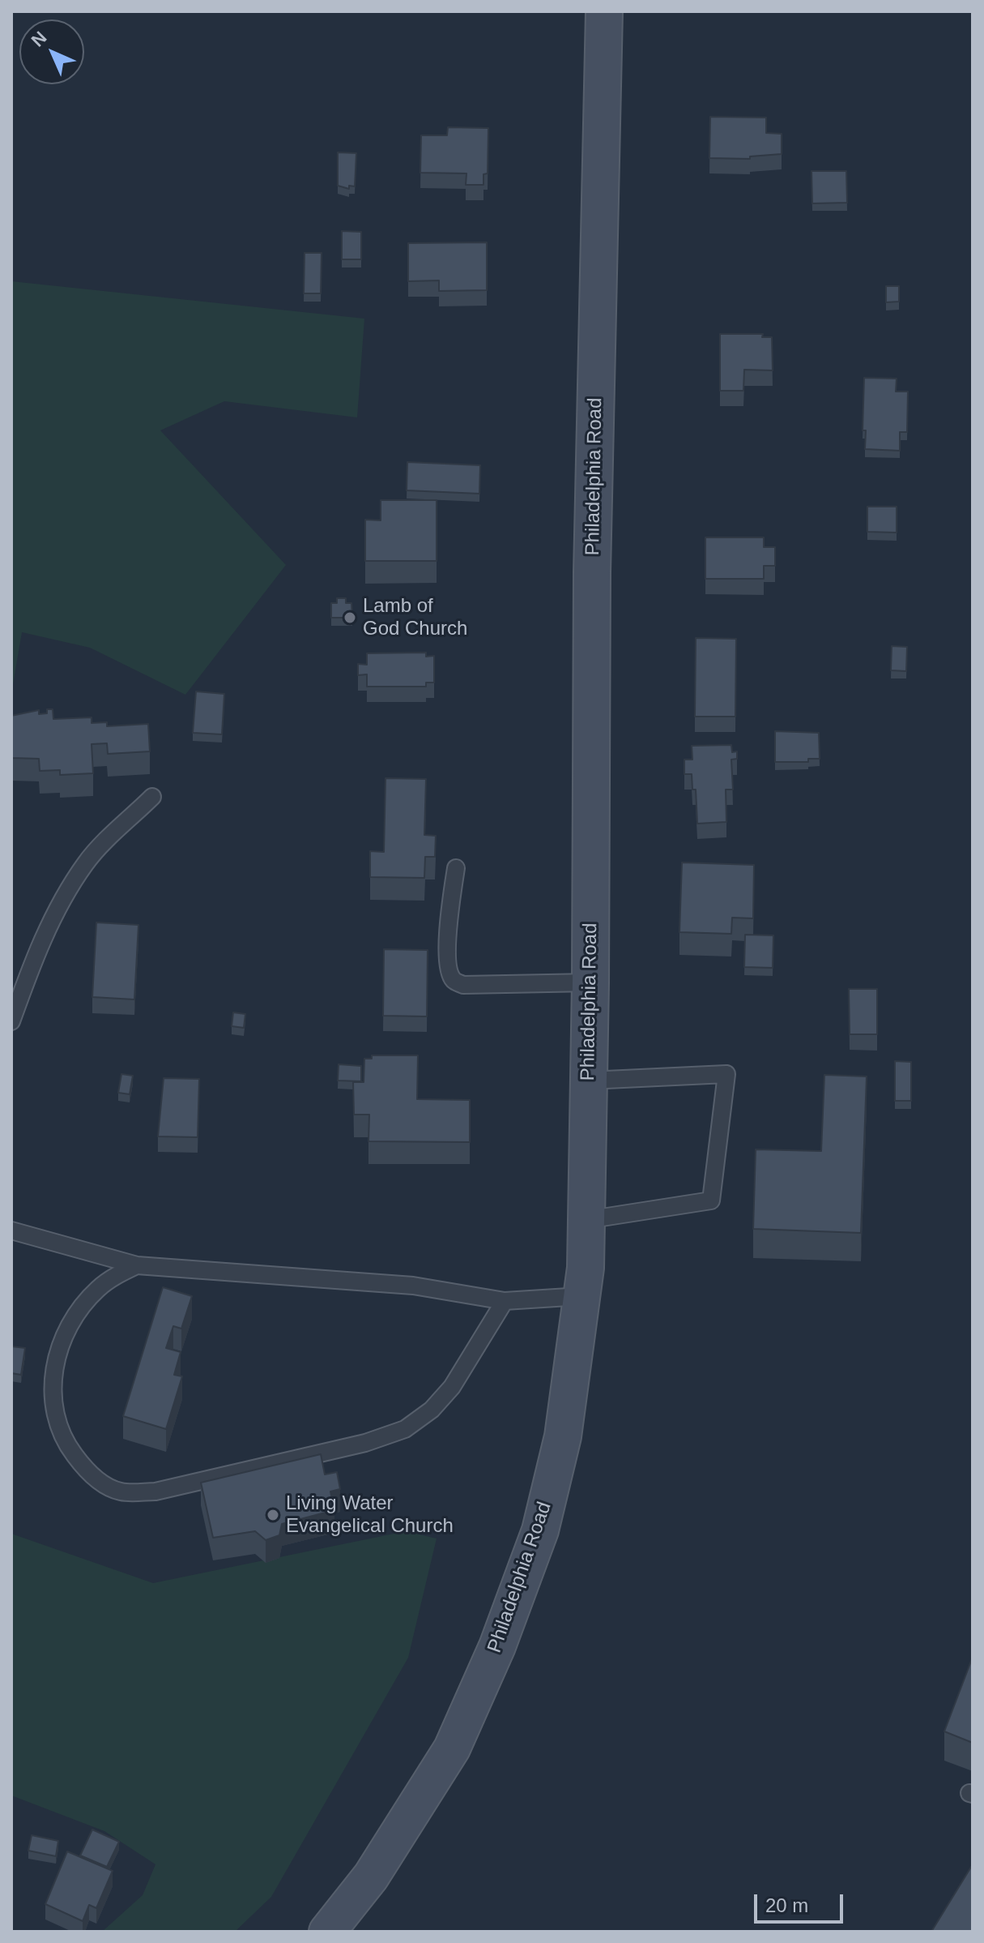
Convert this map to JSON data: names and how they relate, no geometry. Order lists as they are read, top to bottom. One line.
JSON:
{"streets":{"main road":["Philadelphia Road"]},"places":["Lamb of God Church","Living Water Evangelical Church"],"scale_bar":"20 m","north":"top left"}
